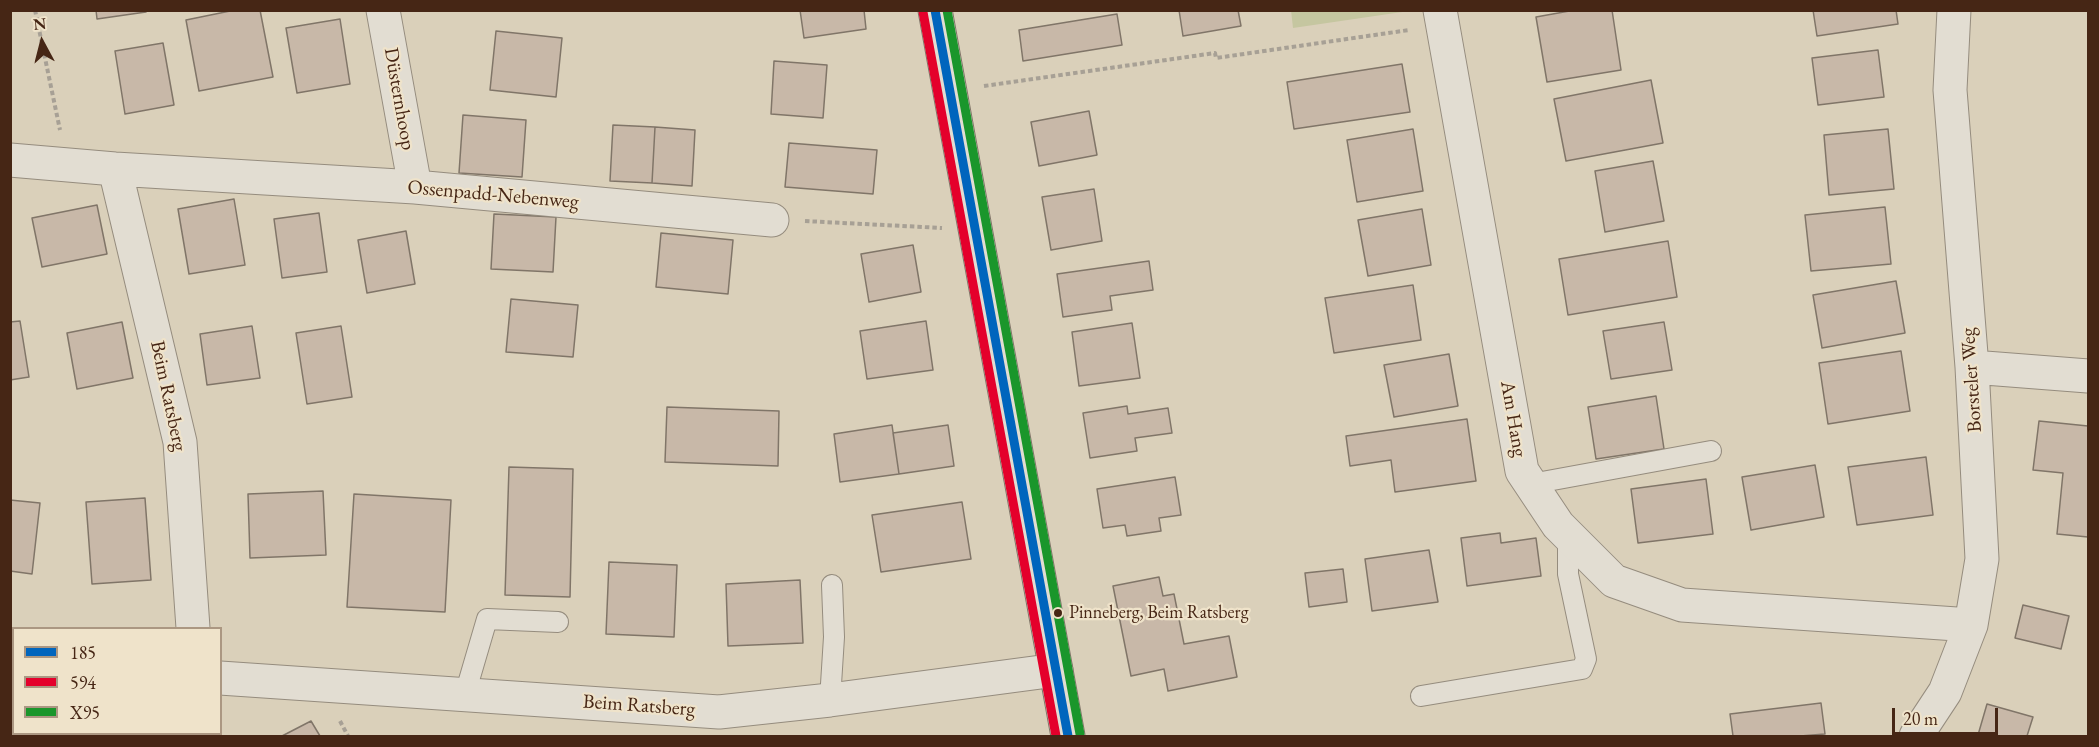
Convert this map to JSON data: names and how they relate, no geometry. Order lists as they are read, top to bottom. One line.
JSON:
{"streets":{"street":["Düsternhoop","Ossenpadd-Nebenweg","Borsteler Weg","Beim Ratsberg","Am Hang"]},"crossings":[["Düsternhoop","Ossenpadd-Nebenweg"],["Ossenpadd-Nebenweg","Beim Ratsberg"],["Borsteler Weg","Am Hang"]],"places":["Pinneberg, Beim Ratsberg"],"lines":["transit line 185","transit line X95","transit line 594"],"legend":["185","594","X95"],"scale_bar":"20 m","north":"top"}
